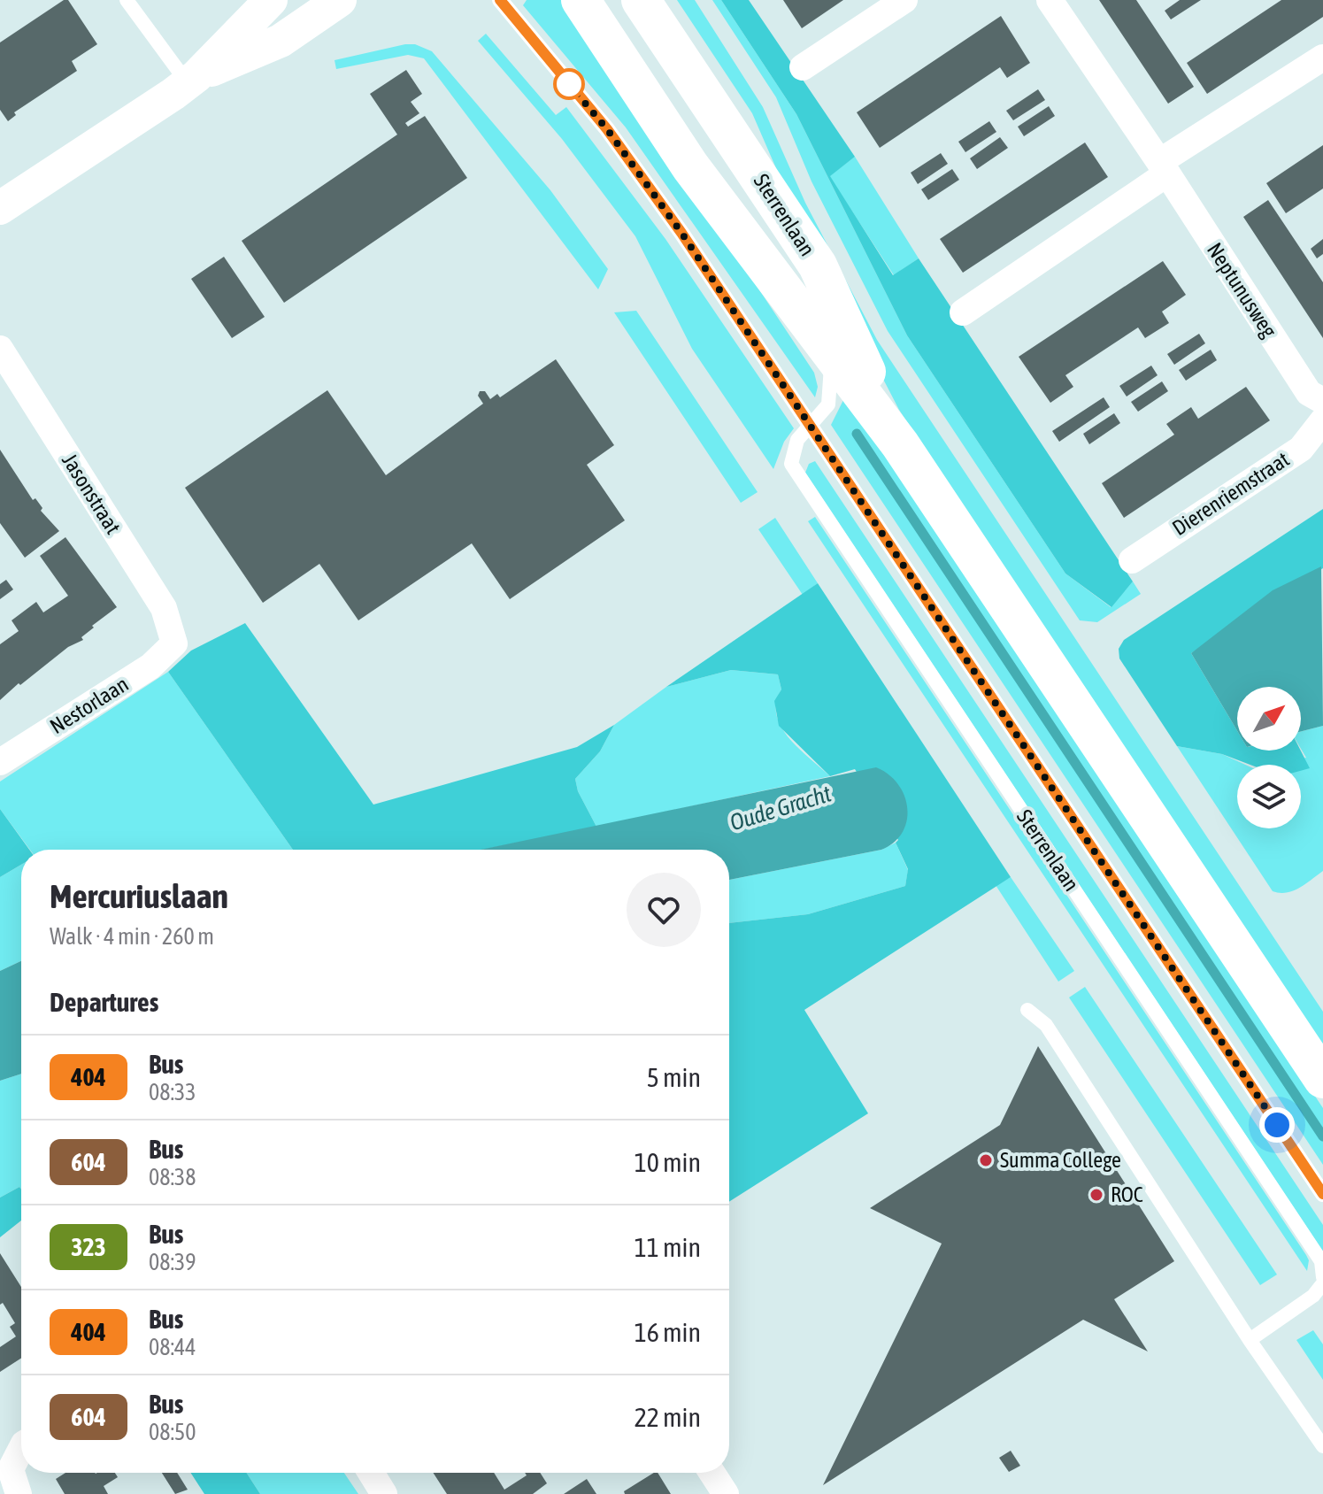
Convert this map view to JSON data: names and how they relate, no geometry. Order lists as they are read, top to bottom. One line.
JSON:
{"streets":{"main road":["Sterrenlaan"],"street":["Neptunusweg","Jasonstraat","Dierenriemstraat","Nestorlaan"]},"crossings":[["Jasonstraat","Nestorlaan"]],"water":["Oude Gracht"],"places":["Summa College","ROC"],"lines":["bus line 404"],"north":"top right","page":{"heading":[["Mercuriuslaan","Walk · 4 min · 260 m"],"Departures"],"list":[{"mark":"404","name":"Bus","note":"08:33","value":"5 min"},{"mark":"604","name":"Bus","note":"08:38","value":"10 min"},{"mark":"323","name":"Bus","note":"08:39","value":"11 min"},{"mark":"404","name":"Bus","note":"08:44","value":"16 min"},{"mark":"604","name":"Bus","note":"08:50","value":"22 min"}]}}
